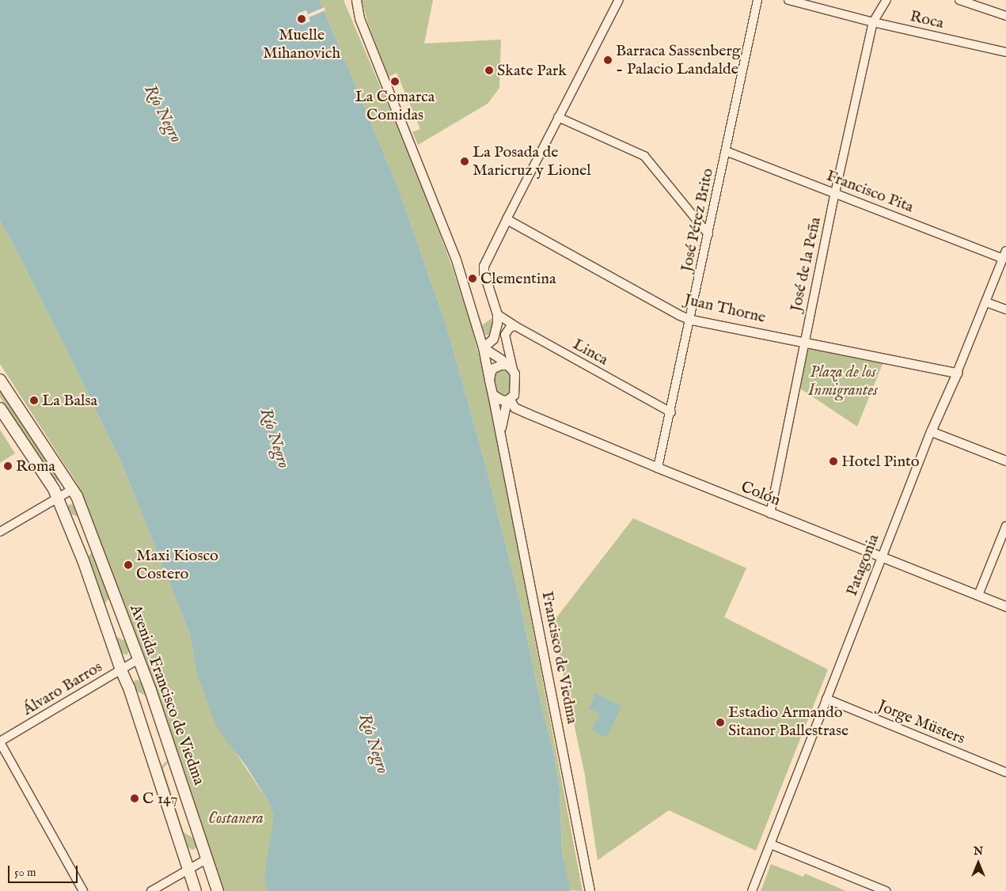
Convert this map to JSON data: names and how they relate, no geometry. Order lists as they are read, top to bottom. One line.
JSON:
{"streets":{"main road":["Avenida Francisco de Viedma"],"street":["Roca","Francisco Pita","José Pérez Brito","José de la Peña","Juan Thorne","Linca","Colón","Patagonia","Francisco de Viedma","Álvaro Barros","Jorge Müsters"]},"crossings":[["Roca","José de la Peña"],["Francisco Pita","José Pérez Brito"],["Francisco Pita","José de la Peña"],["Francisco Pita","Patagonia"],["José Pérez Brito","Juan Thorne"],["José Pérez Brito","Linca"],["José Pérez Brito","Colón"],["José de la Peña","Juan Thorne"],["José de la Peña","Colón"],["Juan Thorne","Patagonia"],["Colón","Patagonia"],["Colón","Francisco de Viedma"],["Patagonia","Jorge Müsters"],["Álvaro Barros","Avenida Francisco de Viedma"]],"water":["Río Negro"],"parks":["Plaza de los Inmigrantes","Costanera"],"places":["Muelle Mihanovich","Barraca Sassenberg - Palacio Landalde","Skate Park","La Comarca Comidas","La Posada de Maricruz y Lionel","Clementina","La Balsa","Hotel Pinto","Roma","Maxi Kiosco Costero","Estadio Armando Sitanor Ballestrase","C 147"],"scale_bar":"50 m","north":"top"}
